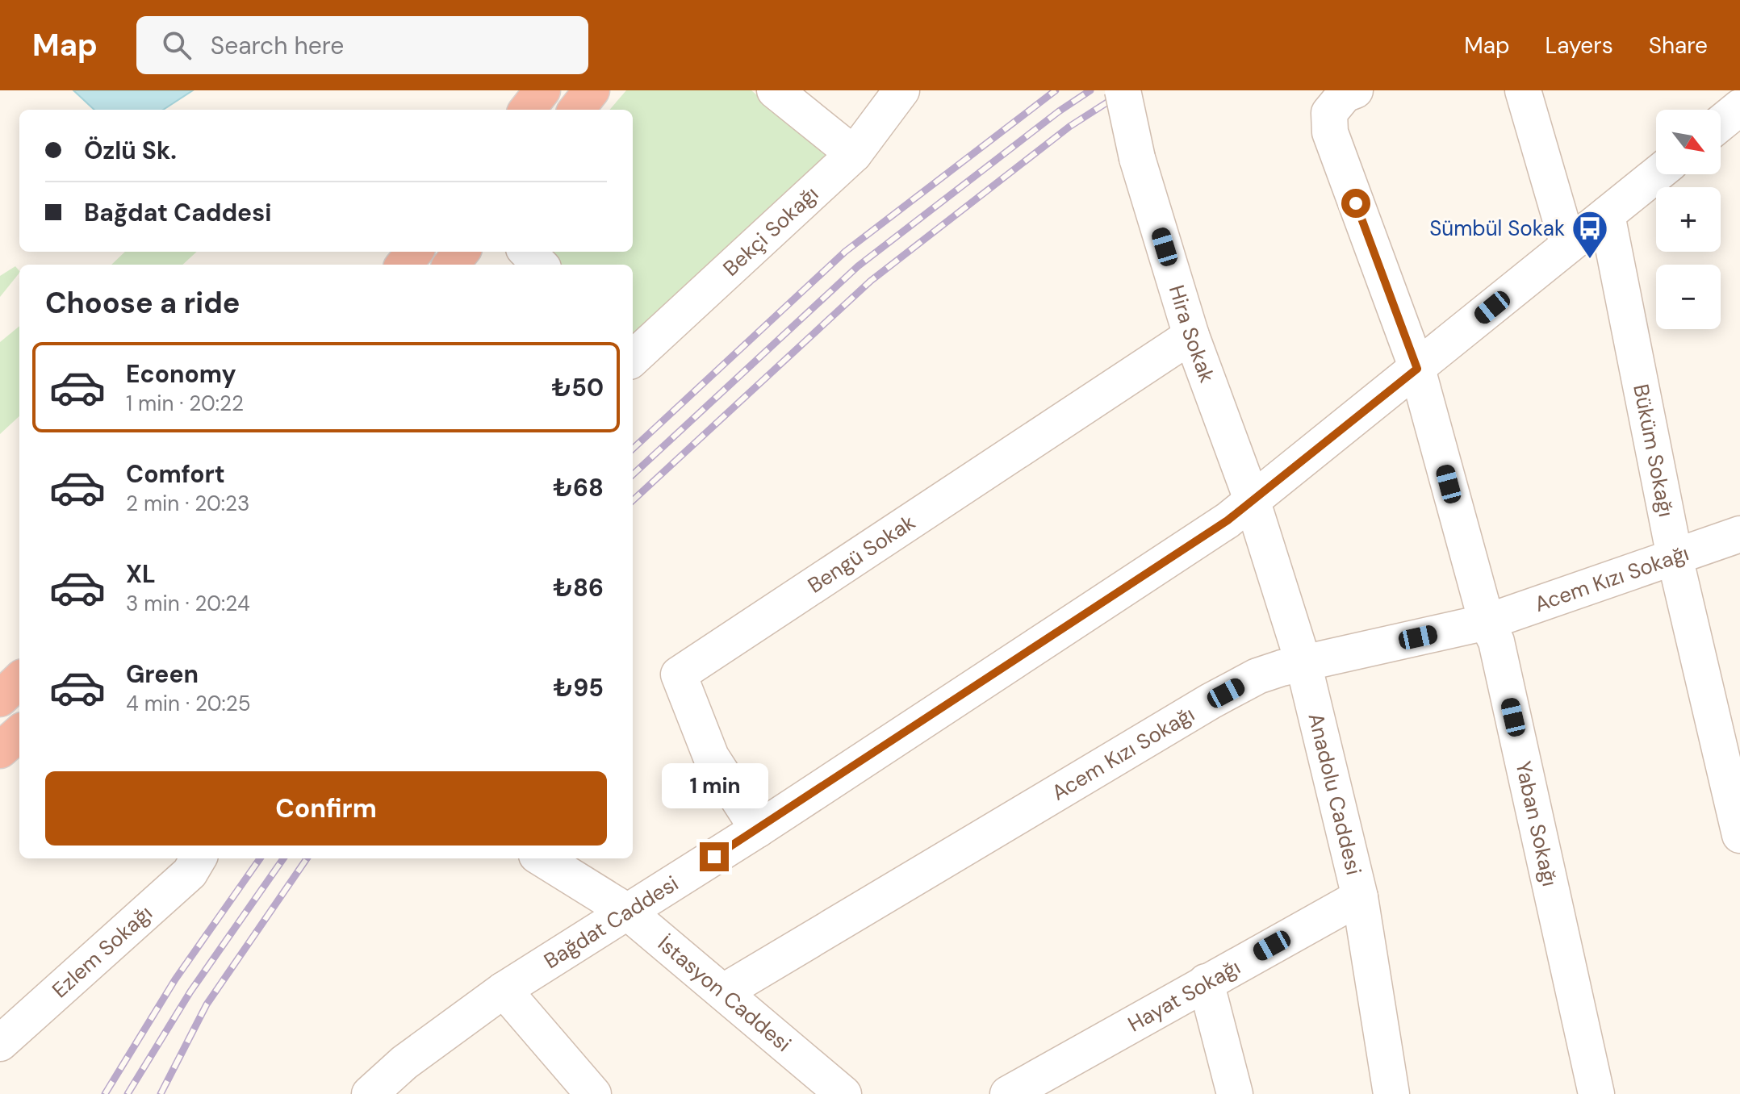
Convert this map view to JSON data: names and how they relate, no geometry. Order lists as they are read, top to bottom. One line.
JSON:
{"streets":{"street":["Bekçi Sokağı","Hira Sokak","Büküm Sokağı","Bengü Sokak","Acem Kızı Sokağı","Anadolu Caddesi","Yaban Sokağı","Bağdat Caddesi","Ezlem Sokağı","İstasyon Caddesi","Hayat Sokağı"]},"crossings":[["Hira Sokak","Bengü Sokak"],["Hira Sokak","Anadolu Caddesi"],["Hira Sokak","Bağdat Caddesi"],["Büküm Sokağı","Acem Kızı Sokağı"],["Büküm Sokağı","Bağdat Caddesi"],["Bengü Sokak","Bağdat Caddesi"],["Acem Kızı Sokağı","Anadolu Caddesi"],["Acem Kızı Sokağı","Yaban Sokağı"],["Acem Kızı Sokağı","İstasyon Caddesi"],["Anadolu Caddesi","Bağdat Caddesi"],["Anadolu Caddesi","Hayat Sokağı"],["Yaban Sokağı","Bağdat Caddesi"],["Bağdat Caddesi","İstasyon Caddesi"]],"places":{"bus stop":["Sümbül Sokak"]},"north":"bottom right","page":{"header":"Map","search":"Search here","nav":["Map","Layers","Share"],"map_buttons":["+","−"],"banner":["Özlü Sk.","Bağdat Caddesi"],"heading":"Choose a ride","list":[{"name":"Economy","note":"1 min · 20:22","value":"₺50"},{"name":"Comfort","note":"2 min · 20:23","value":"₺68"},{"name":"XL","note":"3 min · 20:24","value":"₺86"},{"name":"Green","note":"4 min · 20:25","value":"₺95"}],"buttons":"Confirm","bubble":"1 min"}}
